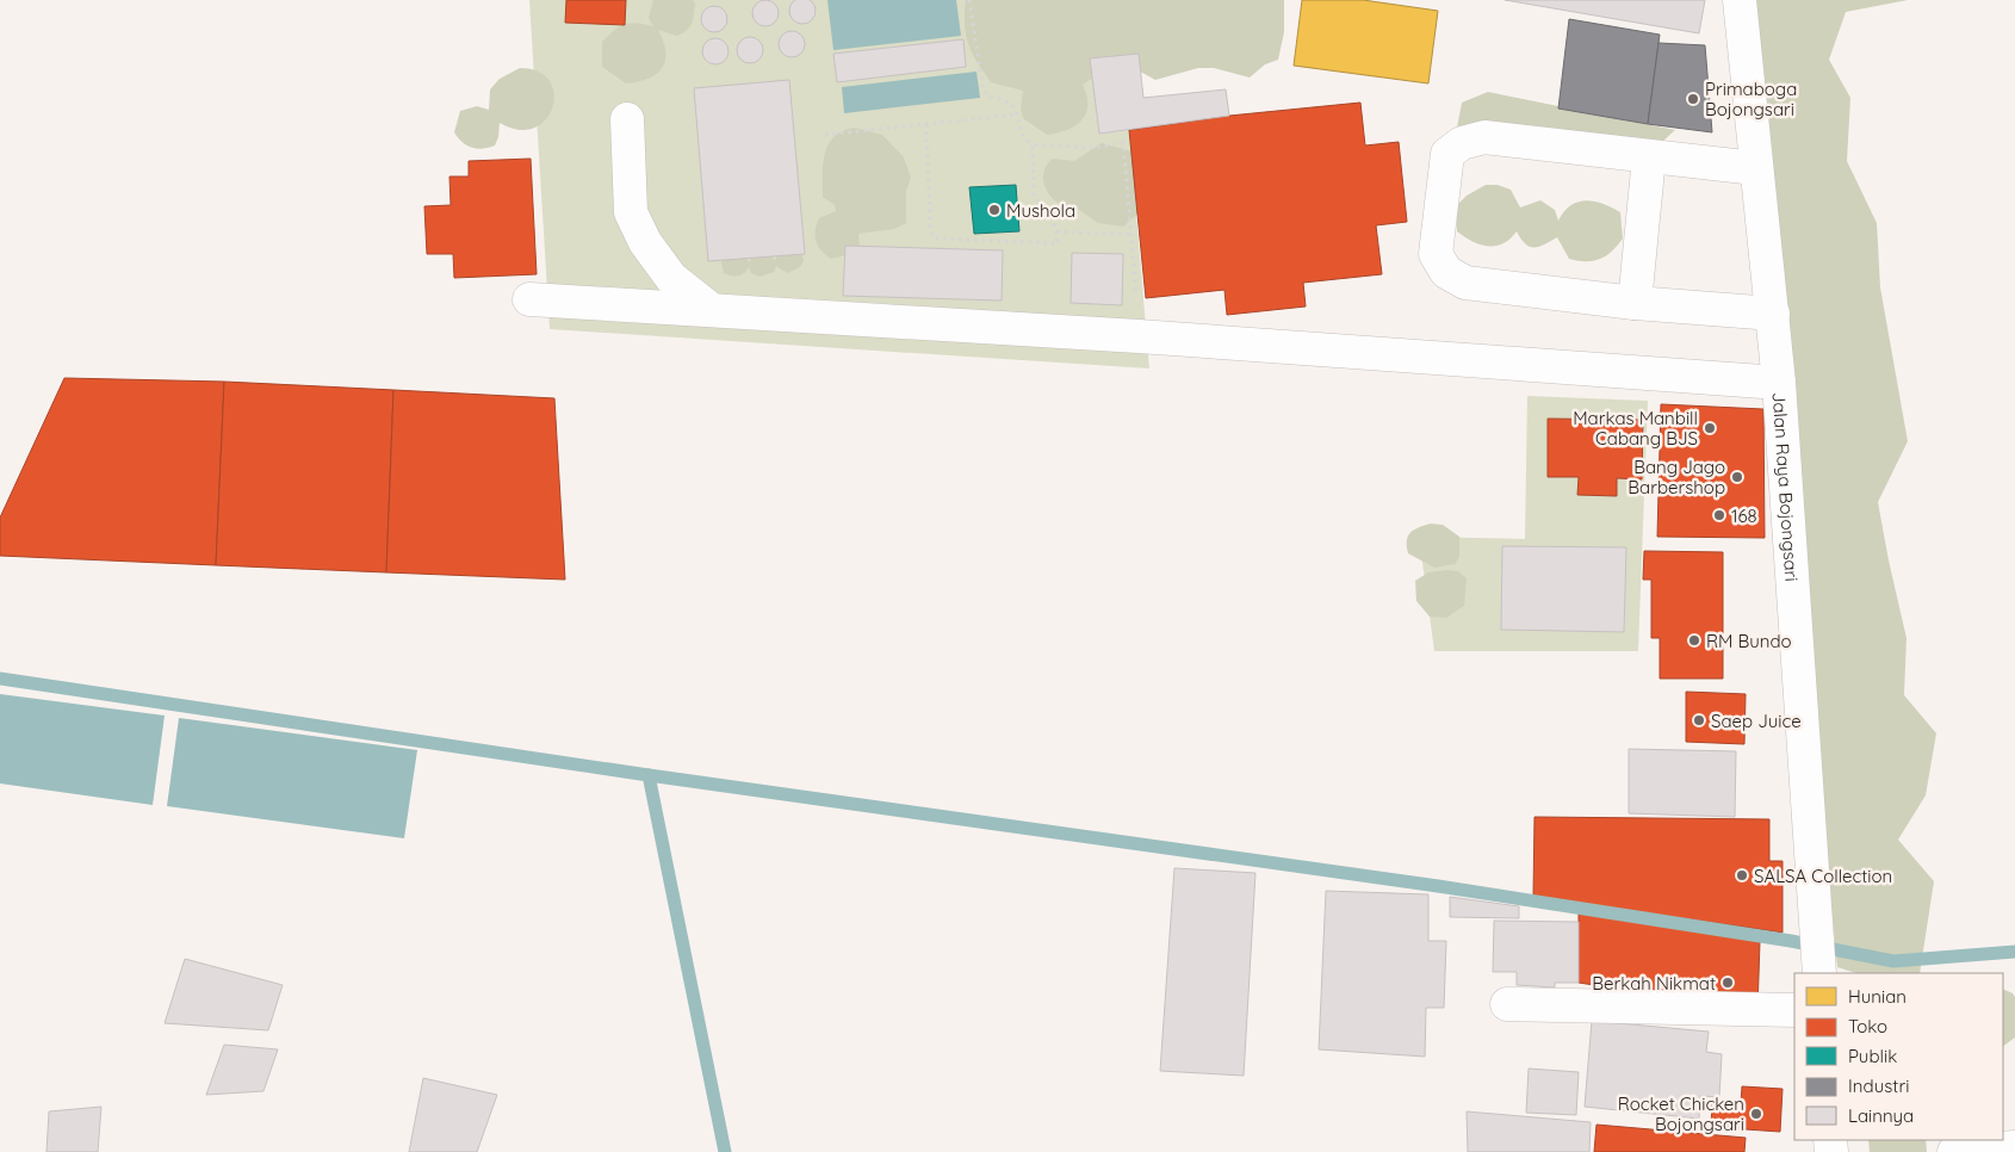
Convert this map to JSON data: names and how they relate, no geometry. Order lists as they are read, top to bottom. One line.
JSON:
{"streets":{"main road":["Jalan Raya Bojongsari"]},"places":["Primaboga Bojongsari","Mushola","Markas Manbill Cabang BJS","Bang Jago Barbershop","168","RM Bundo","Saep Juice","SALSA Collection","Berkah Nikmat","Rocket Chicken Bojongsari"],"legend":["Hunian","Toko","Publik","Industri","Lainnya"]}
